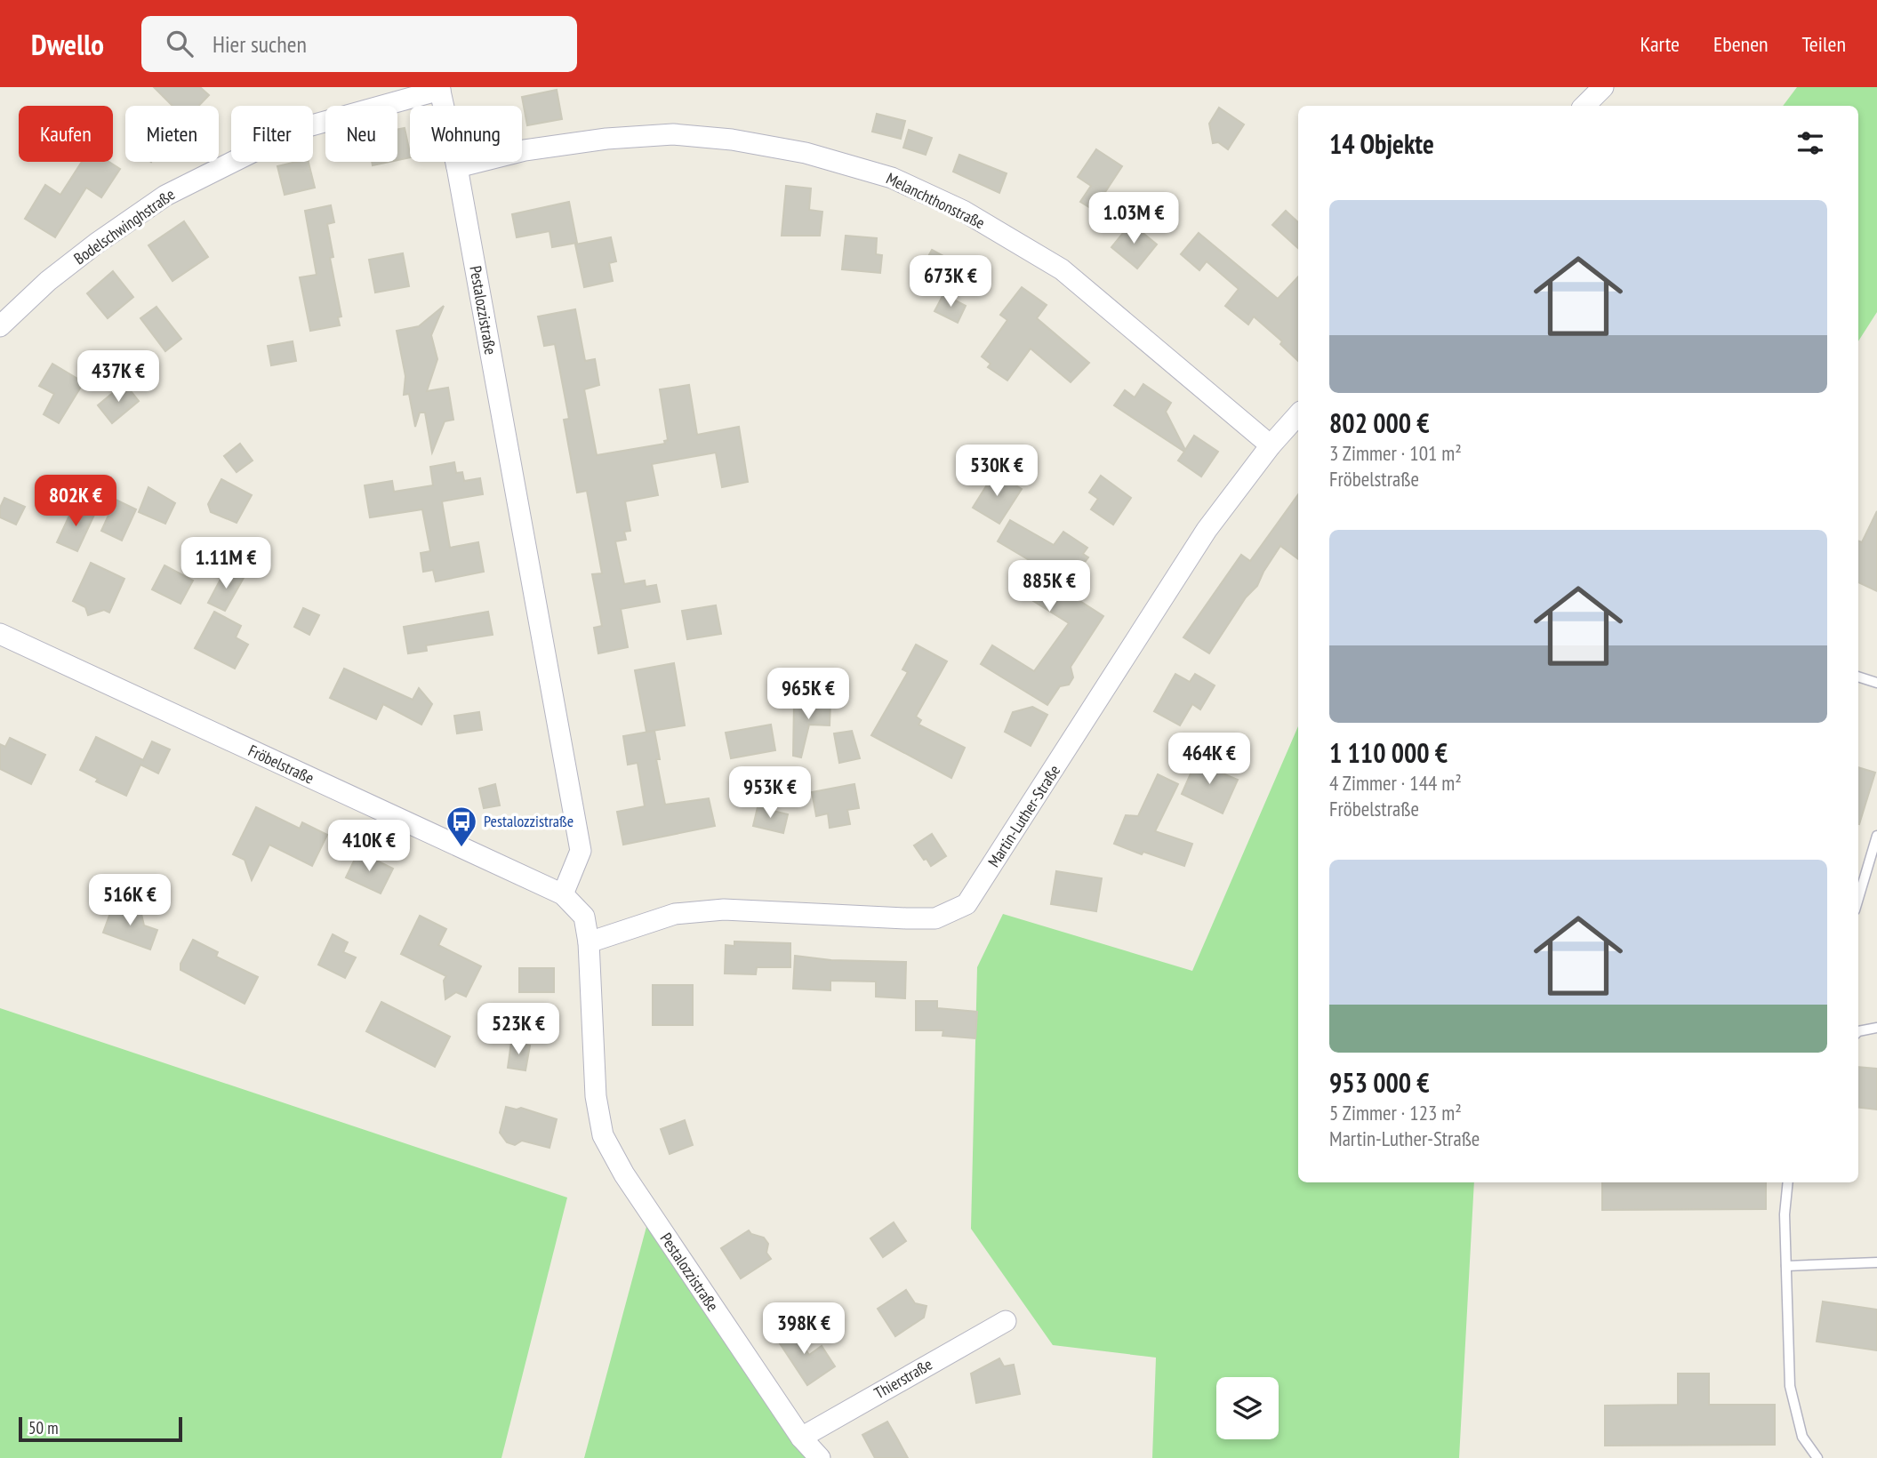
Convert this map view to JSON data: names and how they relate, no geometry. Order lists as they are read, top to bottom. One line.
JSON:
{"streets":{"street":["Melanchthonstraße","Bodelschwinghstraße","Pestalozzistraße","Fröbelstraße","Martin-Luther-Straße","Thierstraße"]},"crossings":[["Melanchthonstraße","Pestalozzistraße"],["Melanchthonstraße","Martin-Luther-Straße"],["Bodelschwinghstraße","Pestalozzistraße"],["Pestalozzistraße","Fröbelstraße"],["Pestalozzistraße","Martin-Luther-Straße"],["Pestalozzistraße","Thierstraße"]],"places":{"bus stop":["Pestalozzistraße"]},"scale_bar":"50 m","page":{"header":"Dwello","search":"Hier suchen","nav":["Karte","Ebenen","Teilen"],"chip":["Kaufen","Mieten","Filter","Neu","Wohnung"],"heading":"14 Objekte","list":[{"name":"802 000 €","note":"3 Zimmer · 101 m² · Fröbelstraße"},{"name":"1 110 000 €","note":"4 Zimmer · 144 m² · Fröbelstraße"},{"name":"953 000 €","note":"5 Zimmer · 123 m² · Martin-Luther-Straße"}],"price":["1.03M €","673K €","437K €","530K €","802K €","1.11M €","885K €","965K €","464K €","953K €","410K €","516K €","523K €","398K €"],"scale":"50 m"}}
